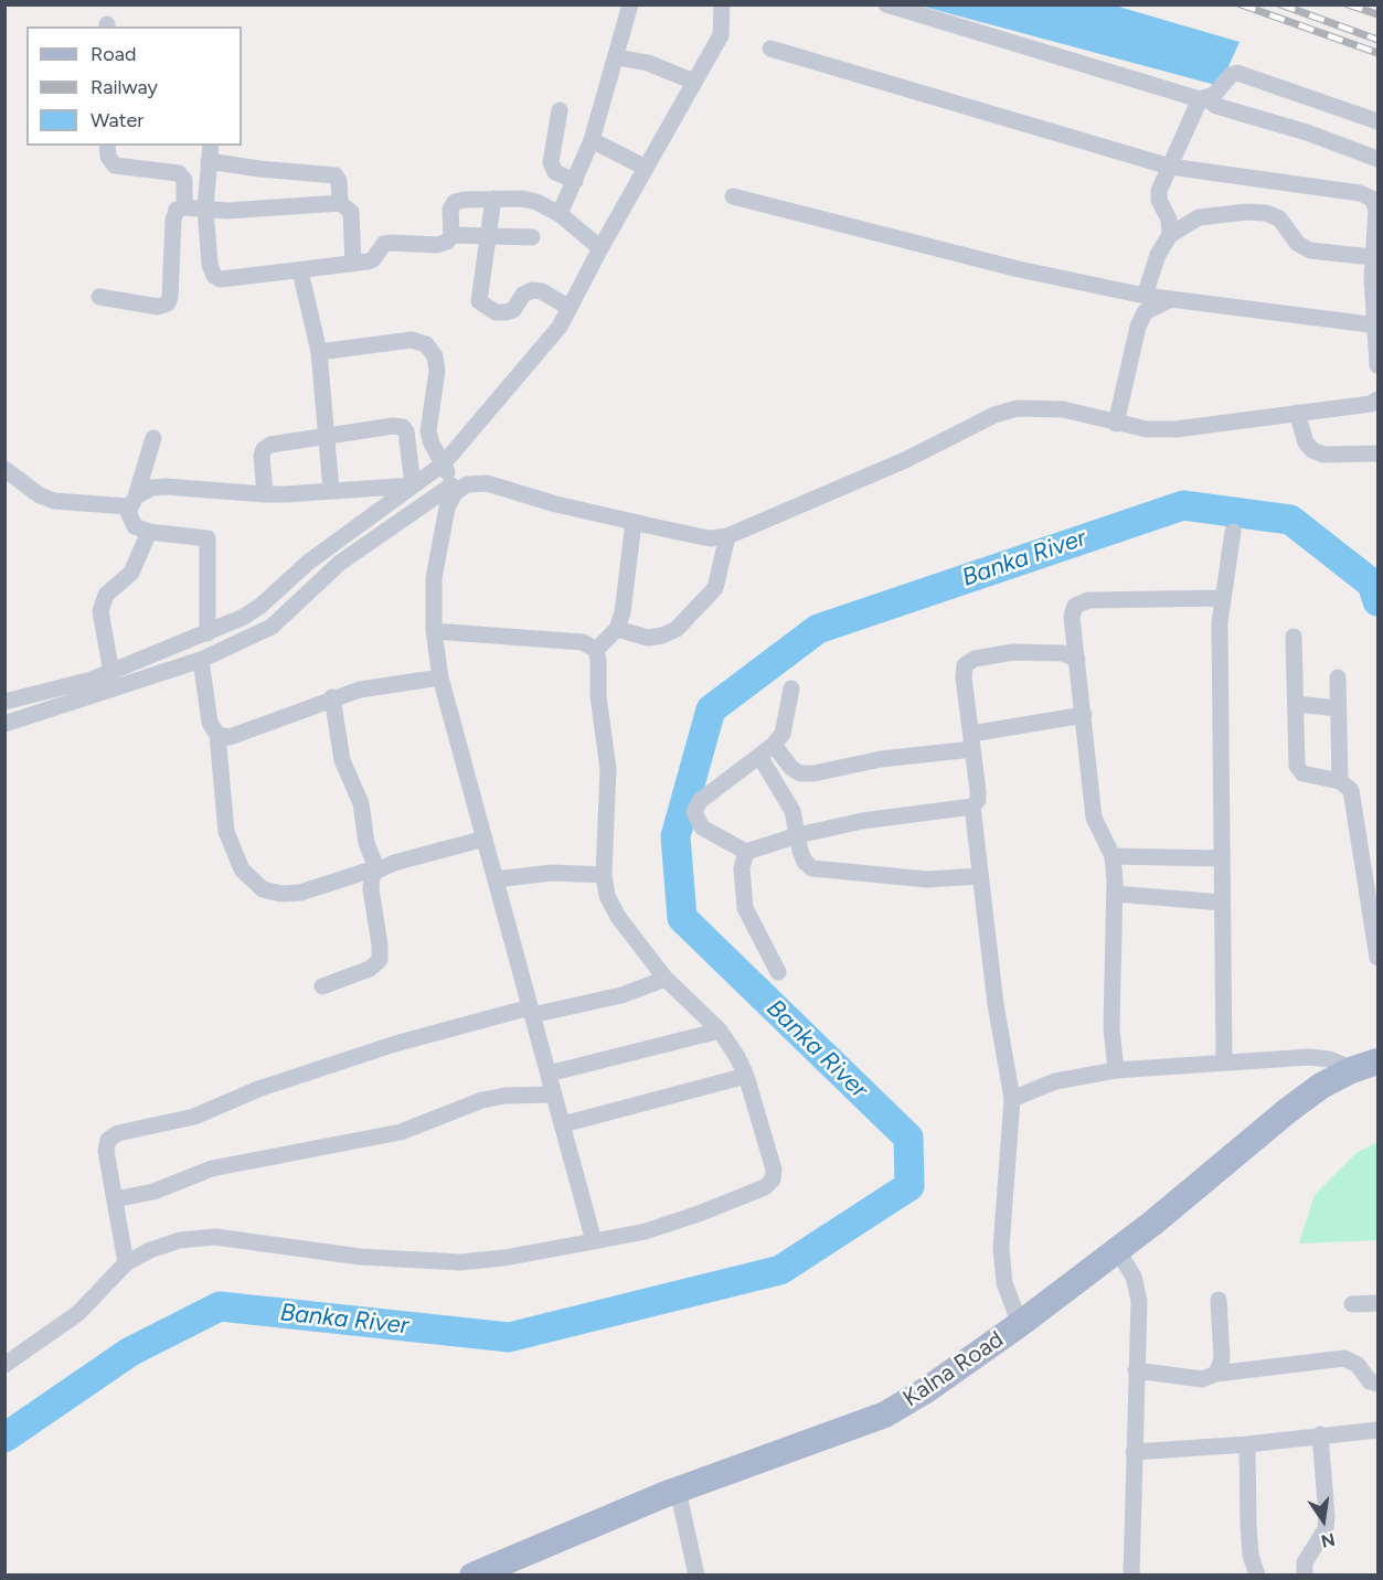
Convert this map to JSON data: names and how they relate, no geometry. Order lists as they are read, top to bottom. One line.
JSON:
{"streets":{"main road":["Kalna Road"]},"water":["Banka River"],"legend":["Road","Railway","Water"],"north":"bottom"}
